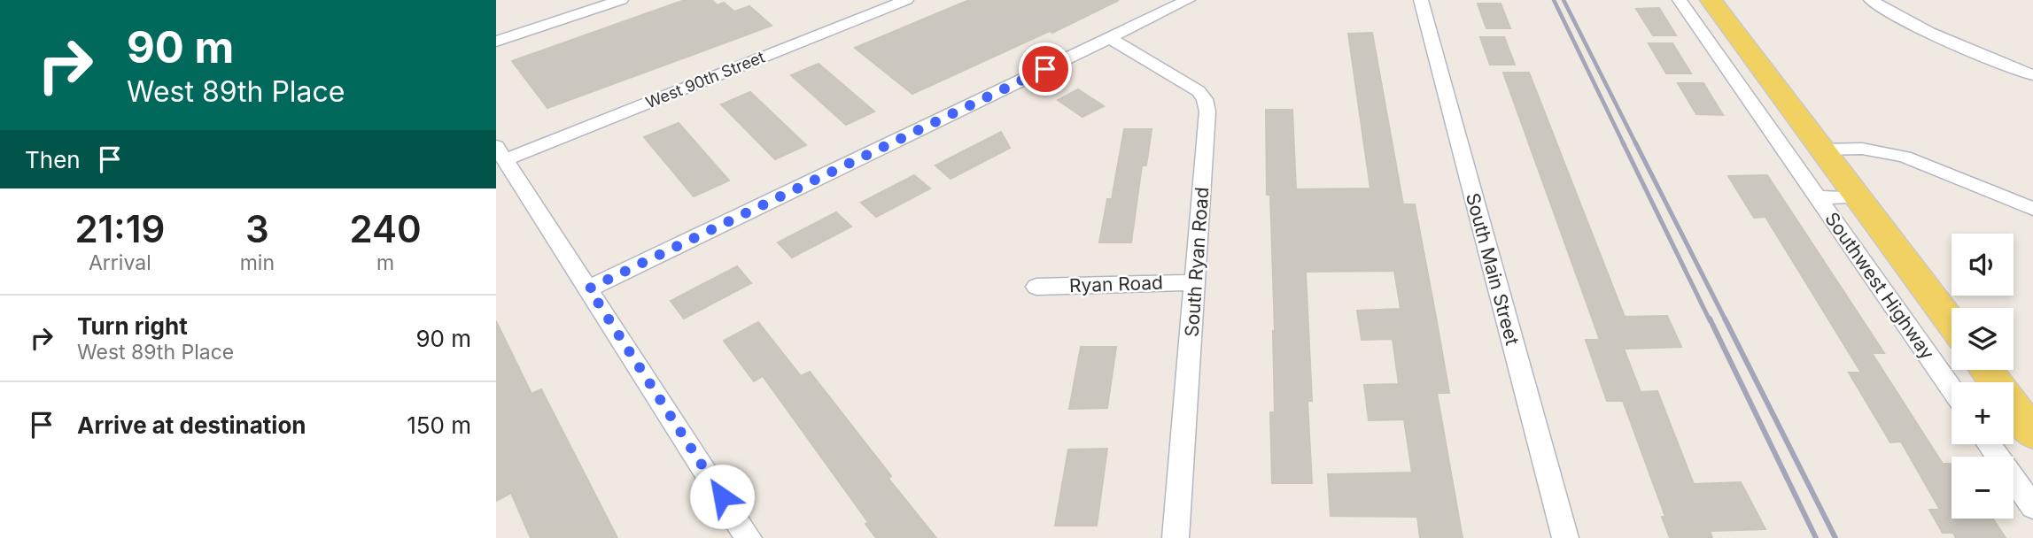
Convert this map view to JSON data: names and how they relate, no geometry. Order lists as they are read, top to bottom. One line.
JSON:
{"streets":{"main road":["Southwest Highway"],"street":["West 90th Street","South Ryan Road","South Main Street","Ryan Road"]},"crossings":[["South Ryan Road","Ryan Road"]],"page":{"turn":["90 m","West 89th Place"],"then":"Then","eta":["21:19","Arrival","3","min","240","m"],"map_buttons":["+","−"],"list":[{"name":"Turn right","note":"West 89th Place","value":"90 m"},{"name":"Arrive at destination","value":"150 m"}]}}
